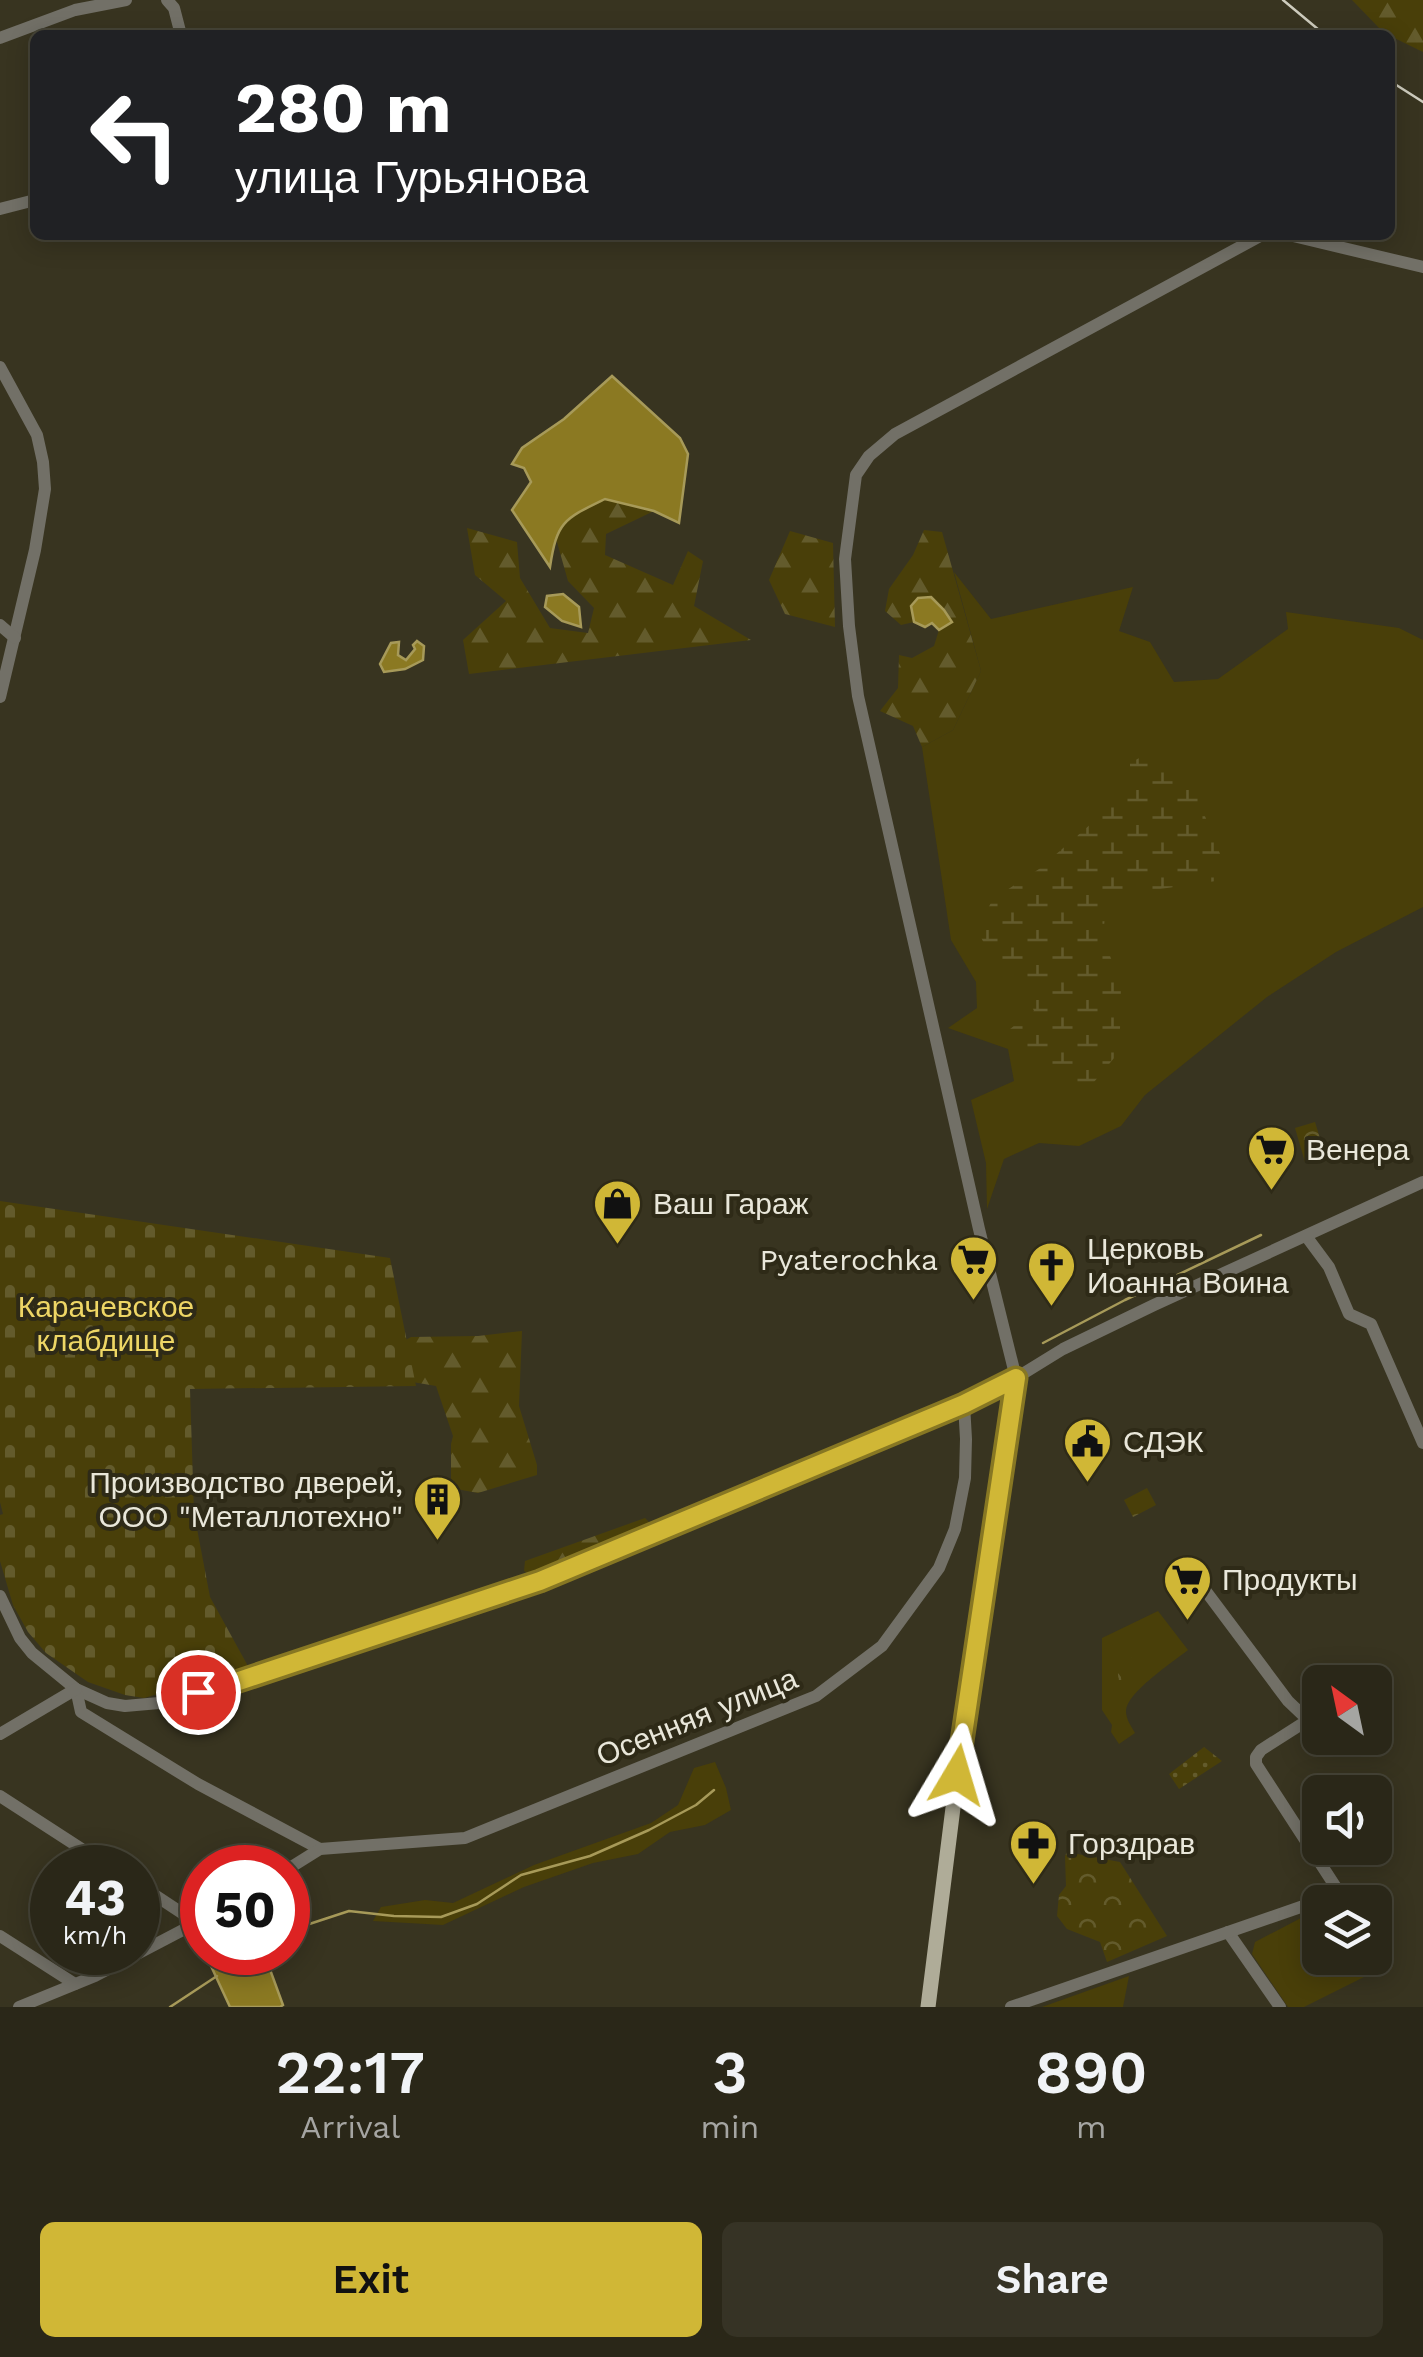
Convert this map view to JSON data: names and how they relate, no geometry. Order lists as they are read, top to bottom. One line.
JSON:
{"streets":{"street":["Осенняя улица"]},"parks":["Карачевское клабдище"],"places":{"supermarket":["Венера","Pyaterochka","Продукты"],"shop":["Ваш Гараж"],"church":["Церковь Иоанна Воина"],"public building":["СДЭК"],"building":["Производство дверей, ООО \"Металлотехно\""],"pharmacy":["Горздрав"]},"north":"top left","page":{"turn":["280 m","улица Гурьянова"],"speed":"43 km/h","limit":"50","eta":["22:17","Arrival","3","min","890","m"],"buttons":["Exit","Share"]}}
